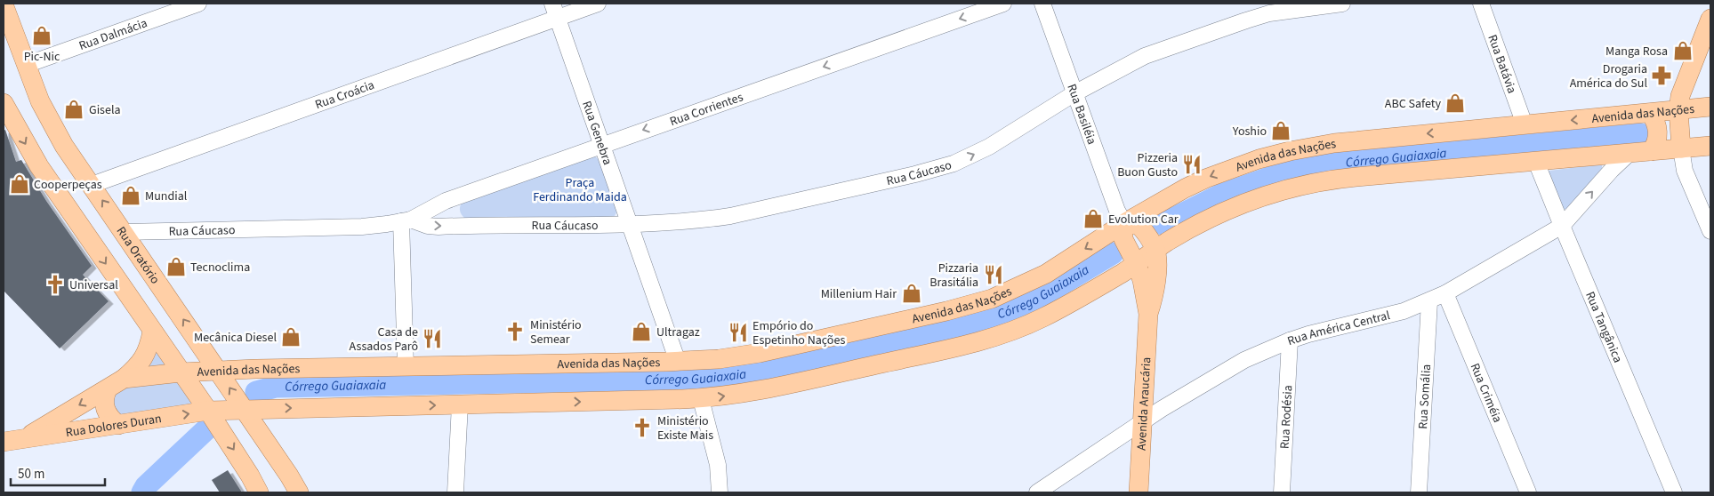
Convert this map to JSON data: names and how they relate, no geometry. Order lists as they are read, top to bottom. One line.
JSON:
{"streets":{"main road":["Avenida das Nações","Rua Oratório","Avenida Araucária","Rua Dolores Duran"],"street":["Rua Dalmácia","Rua Batávia","Rua Croácia","Rua Corrientes","Rua Basiléia","Rua Genebra","Rua Cáucaso","Rua América Central","Rua Tangânica","Rua Criméia","Rua Somália","Rua Rodésia"]},"crossings":[["Rua Dalmácia","Rua Oratório"],["Rua Batávia","Avenida das Nações"],["Rua Croácia","Rua Genebra"],["Rua Croácia","Rua Oratório"],["Rua Corrientes","Rua Genebra"],["Rua Corrientes","Rua Cáucaso"],["Avenida das Nações","Rua Basiléia"],["Avenida das Nações","Rua Genebra"],["Avenida das Nações","Rua Oratório"],["Avenida das Nações","Rua América Central"],["Avenida das Nações","Rua Tangânica"],["Avenida das Nações","Avenida Araucária"],["Avenida das Nações","Rua Dolores Duran"],["Rua Basiléia","Rua Cáucaso"],["Rua Basiléia","Avenida Araucária"],["Rua Genebra","Rua Cáucaso"],["Rua Cáucaso","Rua Oratório"],["Rua América Central","Rua Tangânica"],["Rua América Central","Rua Criméia"],["Rua América Central","Rua Somália"],["Rua América Central","Avenida Araucária"],["Rua América Central","Rua Rodésia"]],"one_way":["Rua Corrientes","Rua Cáucaso"],"water":["Córrego Guaiaxaia"],"parks":["Praça Ferdinando Maida"],"places":{"shop":["Pic-Nic","Manga Rosa","ABC Safety","Gisela","Yoshio","Cooperpeças","Mundial","Evolution Car","Tecnoclima","Millenium Hair","Ultragaz","Mecânica Diesel"],"pharmacy":["Drogaria América do Sul"],"restaurant":["Pizzeria Buon Gusto","Pizzaria Brasitália","Empório do Espetinho Nações","Casa de Assados Parô"],"church":["Universal","Ministério Semear","Ministério Existe Mais"]},"scale_bar":"50 m"}
